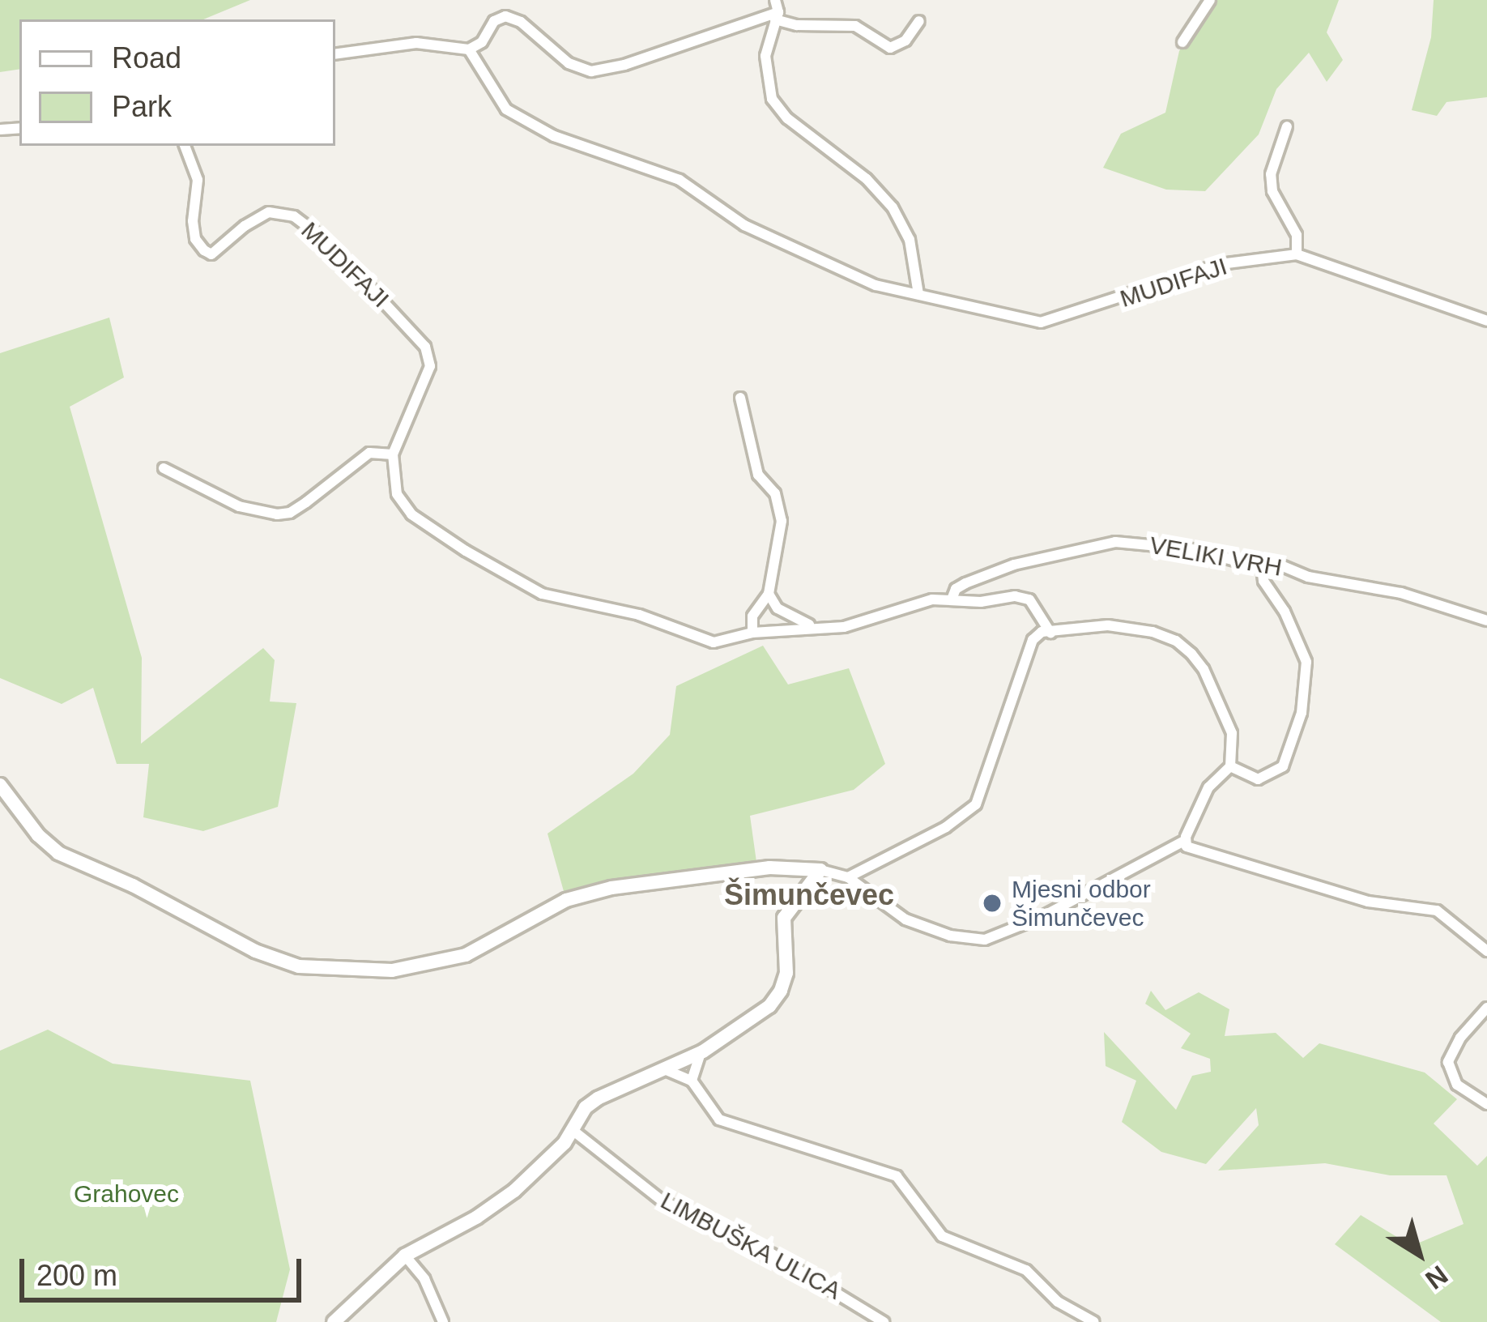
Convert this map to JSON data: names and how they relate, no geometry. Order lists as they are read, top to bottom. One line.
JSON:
{"streets":{"street":["MUDIFAJI","VELIKI VRH","LIMBUŠKA ULICA"]},"districts":["Šimunčevec"],"parks":["Grahovec"],"places":["Mjesni odbor Šimunčevec"],"legend":["Road","Park"],"scale_bar":"200 m","north":"bottom right"}
